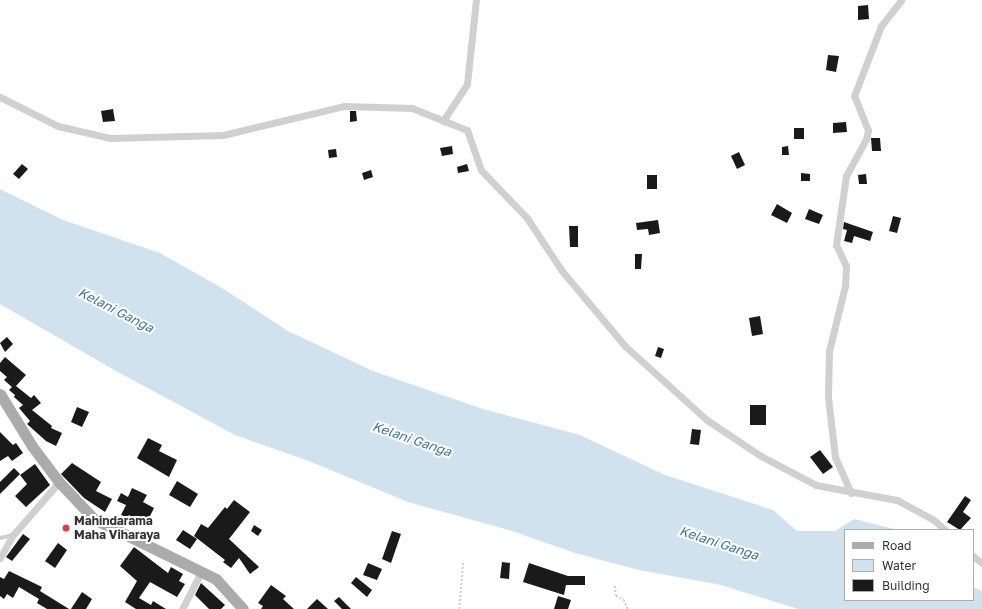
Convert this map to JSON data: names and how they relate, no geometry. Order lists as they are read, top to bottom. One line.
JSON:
{"water":["Kelani Ganga"],"places":["Mahindarama Maha Viharaya"],"legend":["Road","Water","Building"]}
